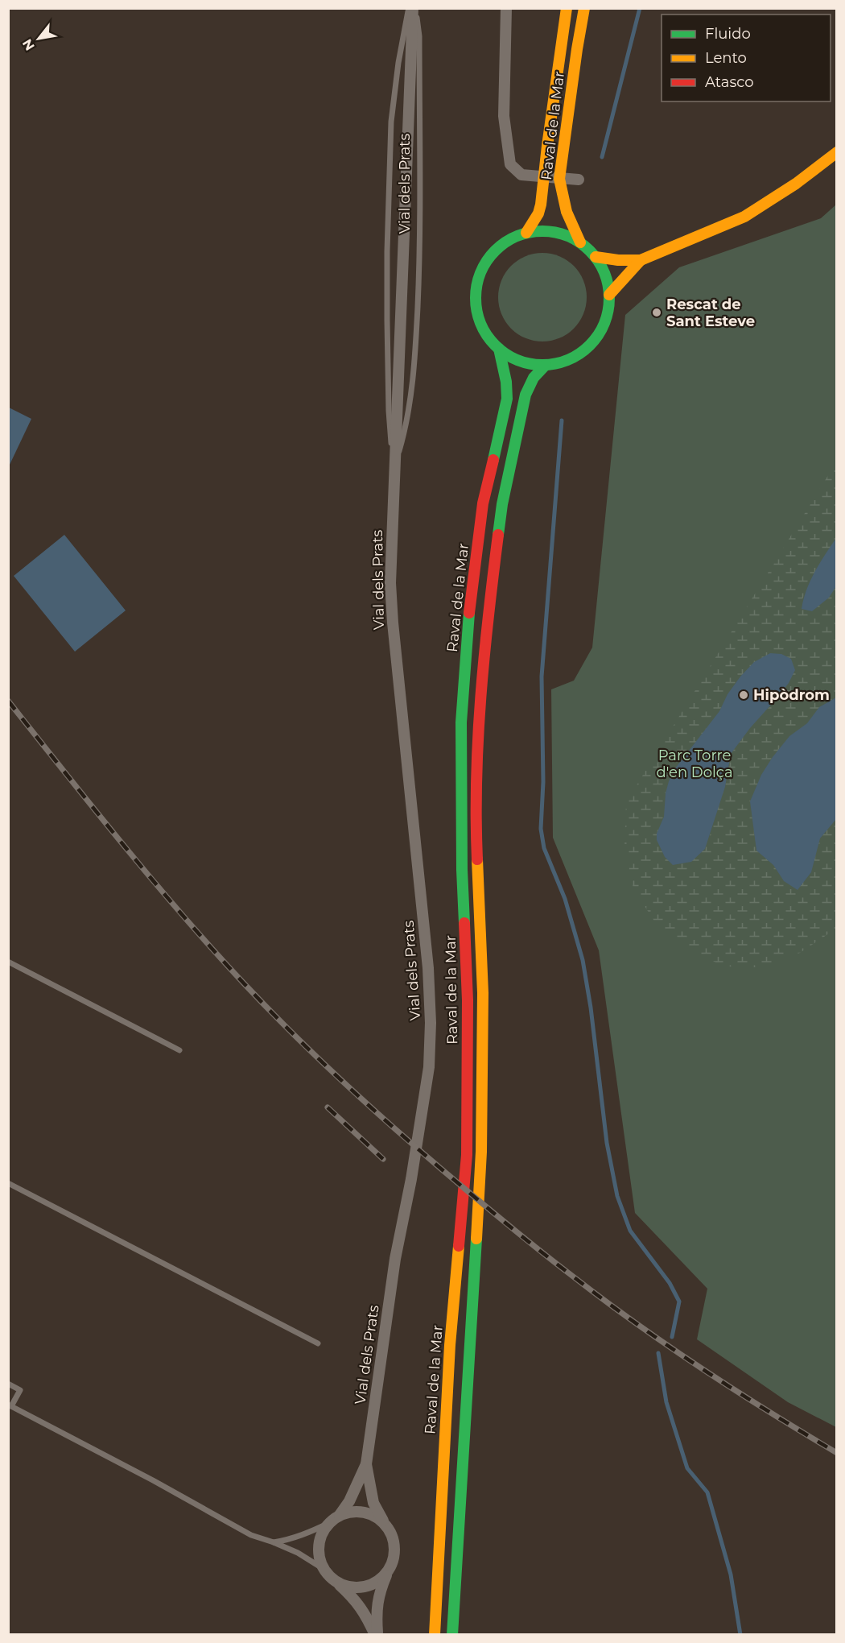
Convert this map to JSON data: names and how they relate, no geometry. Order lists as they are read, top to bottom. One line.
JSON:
{"streets":{"street":["Raval de la Mar","Vial dels Prats"]},"parks":["Parc Torre d'en Dolça"],"places":["Rescat de Sant Esteve","Hipòdrom"],"legend":["Fluido","Lento","Atasco"],"north":"bottom left"}
